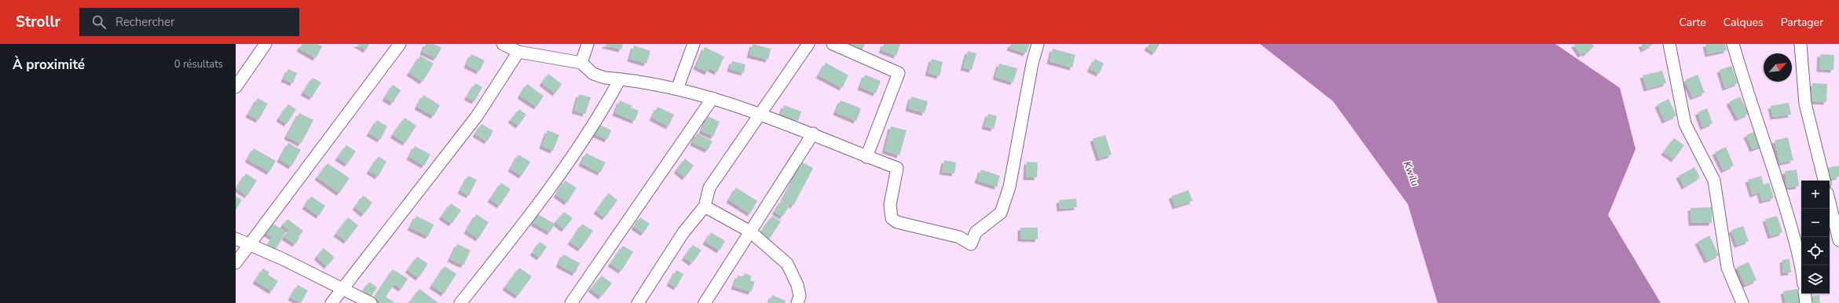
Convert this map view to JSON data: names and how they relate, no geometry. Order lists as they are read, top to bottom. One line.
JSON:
{"water":["Kwilu"],"north":"top right","page":{"header":"Strollr","search":"Rechercher","nav":["Carte","Calques","Partager"],"heading":["À proximité","0 résultats"],"map_buttons":["+","−"]}}
